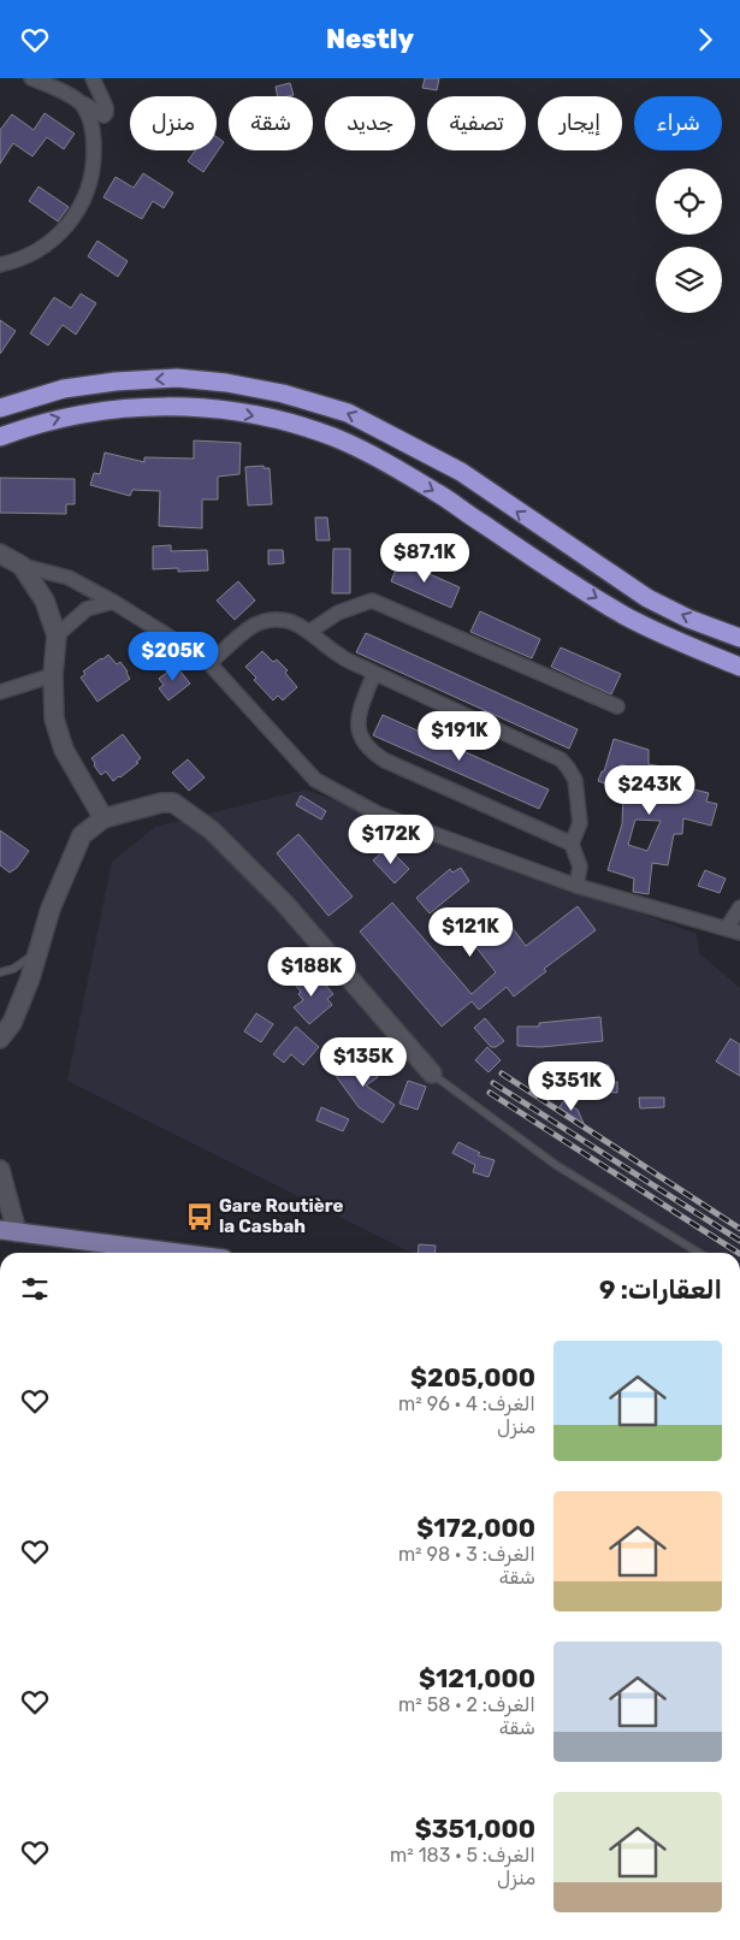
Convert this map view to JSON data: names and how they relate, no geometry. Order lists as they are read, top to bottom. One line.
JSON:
{"places":{"bus stop":["Gare Routière la Casbah"]},"page":{"header":"Nestly","chip":["شراء","إيجار","تصفية","جديد","شقة","منزل"],"price":["$87.1K","$205K","$191K","$243K","$172K","$121K","$188K","$135K","$351K"],"heading":"العقارات: 9","list":[{"name":"$205,000","note":"الغرف: 4 · 96 m² · منزل"},{"name":"$172,000","note":"الغرف: 3 · 98 m² · شقة"},{"name":"$121,000","note":"الغرف: 2 · 58 m² · شقة"},{"name":"$351,000","note":"الغرف: 5 · 183 m² · منزل"}]}}
